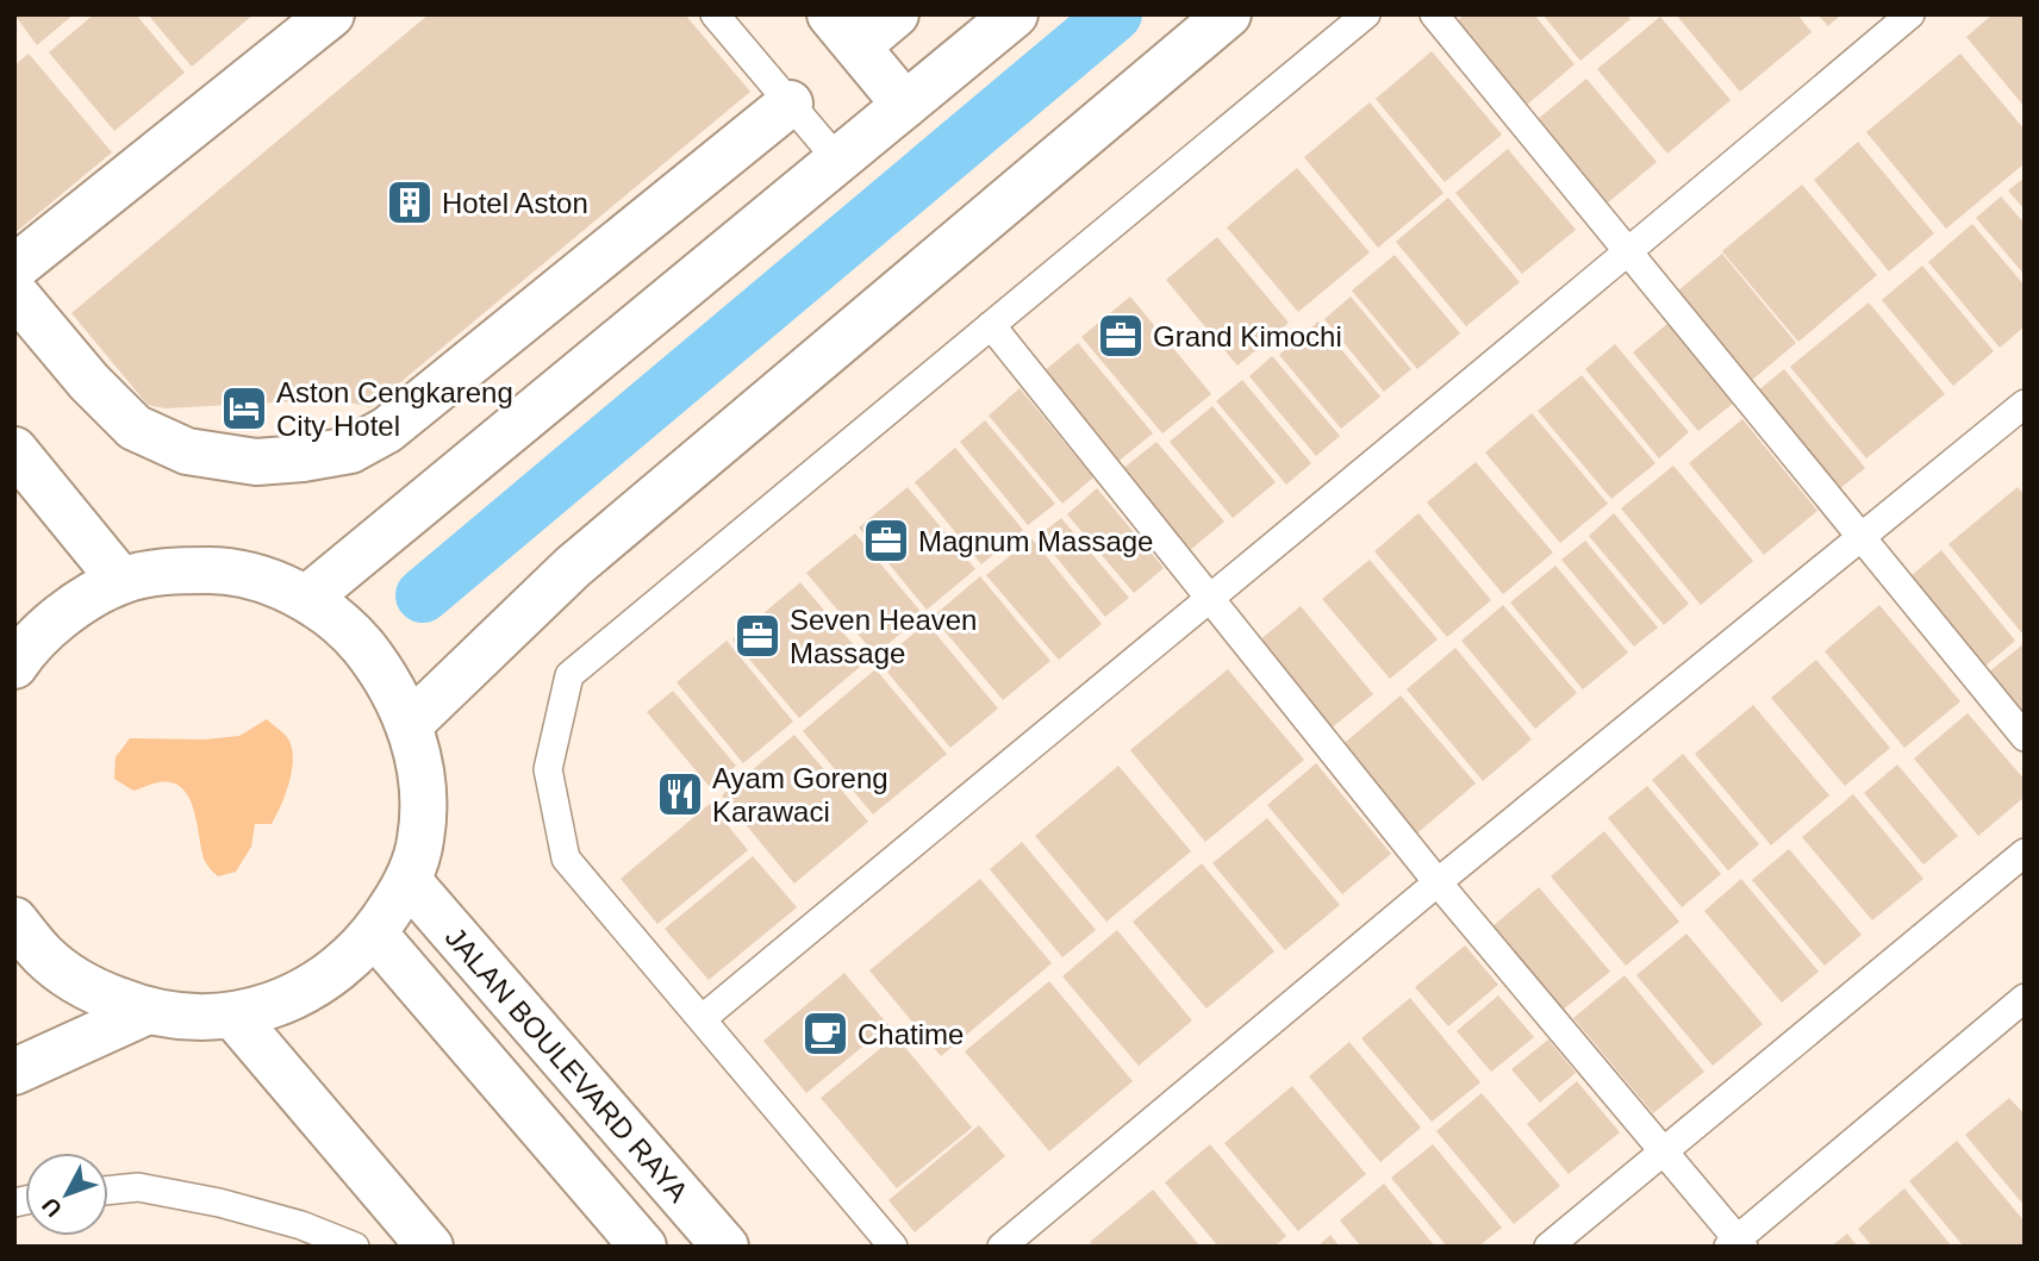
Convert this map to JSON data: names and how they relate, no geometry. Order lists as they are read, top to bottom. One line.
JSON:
{"streets":{"street":["JALAN BOULEVARD RAYA"]},"places":{"building":["Hotel Aston"],"office":["Grand Kimochi","Magnum Massage","Seven Heaven Massage"],"hotel":["Aston Cengkareng City Hotel"],"restaurant":["Ayam Goreng Karawaci"],"cafe":["Chatime"]},"north":"bottom left"}
